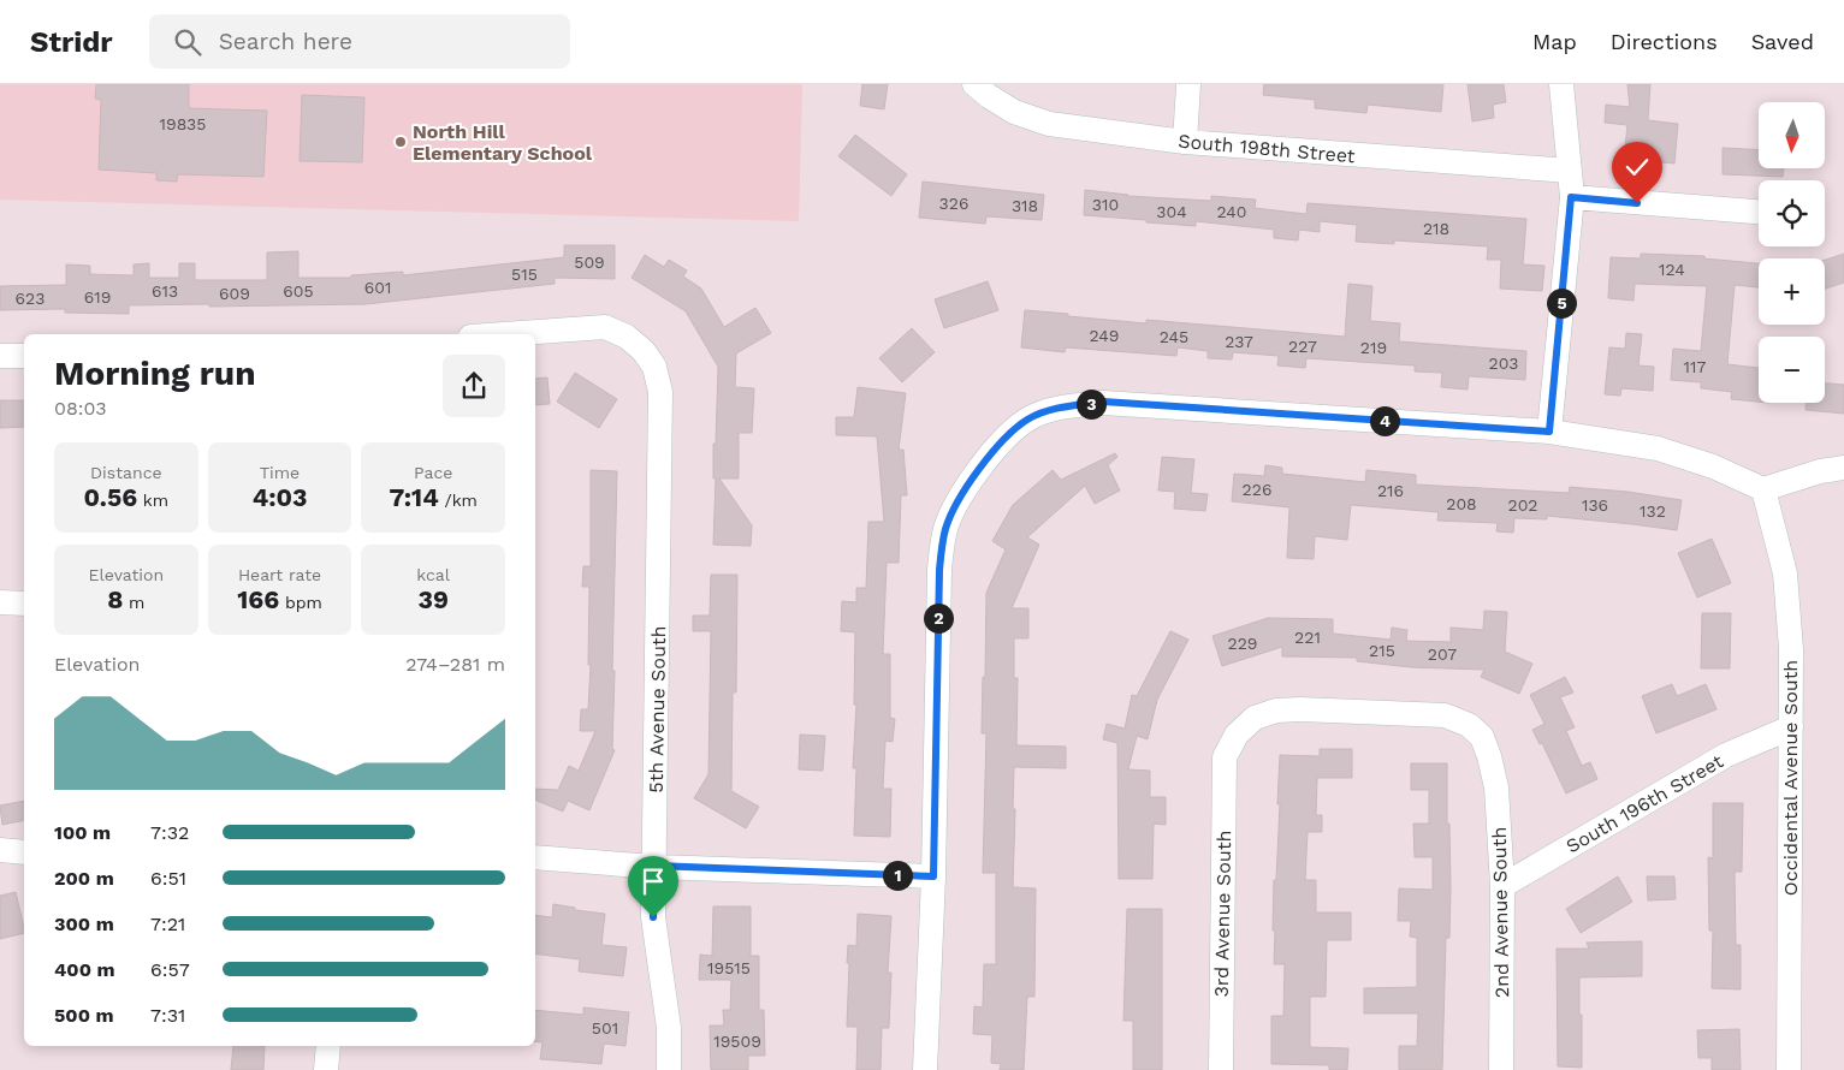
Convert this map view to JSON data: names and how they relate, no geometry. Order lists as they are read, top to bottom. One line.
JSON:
{"streets":{"street":["South 198th Street","5th Avenue South","Occidental Avenue South","South 196th Street","2nd Avenue South","3rd Avenue South"]},"crossings":[["Occidental Avenue South","South 196th Street"],["South 196th Street","2nd Avenue South"],["2nd Avenue South","3rd Avenue South"]],"places":["North Hill Elementary School"],"house_numbers":["19835","326","310","318","304","240","218","509","124","515","601","613","605","609","619","623","249","245","237","227","219","203","117","226","216","208","202","136","132","221","229","215","207","19515","501","19509"],"north":"bottom","page":{"header":"Stridr","search":"Search here","nav":["Map","Directions","Saved"],"map_buttons":["+","−"],"pins":["5","3","4","2","1"],"heading":["Morning run","08:03"],"stats":[["Distance","0.56 km"],["Time","4:03"],["Pace","7:14 /km"],["Elevation","8 m"],["Heart rate","166 bpm"],["kcal","39"]],"chart":["Elevation","274–281 m"],"list":[{"name":"100 m","note":"7:32"},{"name":"200 m","note":"6:51"},{"name":"300 m","note":"7:21"},{"name":"400 m","note":"6:57"},{"name":"500 m","note":"7:31"}]}}
